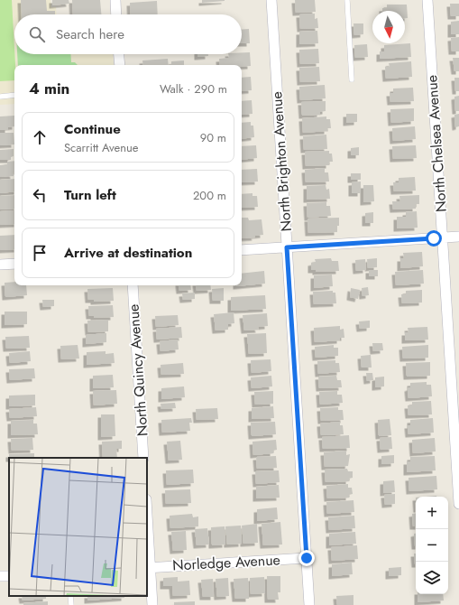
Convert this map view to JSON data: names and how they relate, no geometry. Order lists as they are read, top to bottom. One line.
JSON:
{"streets":{"street":["North Chelsea Avenue","North Brighton Avenue","North Quincy Avenue","Norledge Avenue"]},"crossings":[["North Brighton Avenue","Norledge Avenue"]],"north":"bottom","page":{"search":"Search here","heading":["4 min","Walk · 290 m"],"list":[["Continue","Scarritt Avenue","90 m"],["Turn left","200 m"],"Arrive at destination"],"map_buttons":["+","−"]}}
